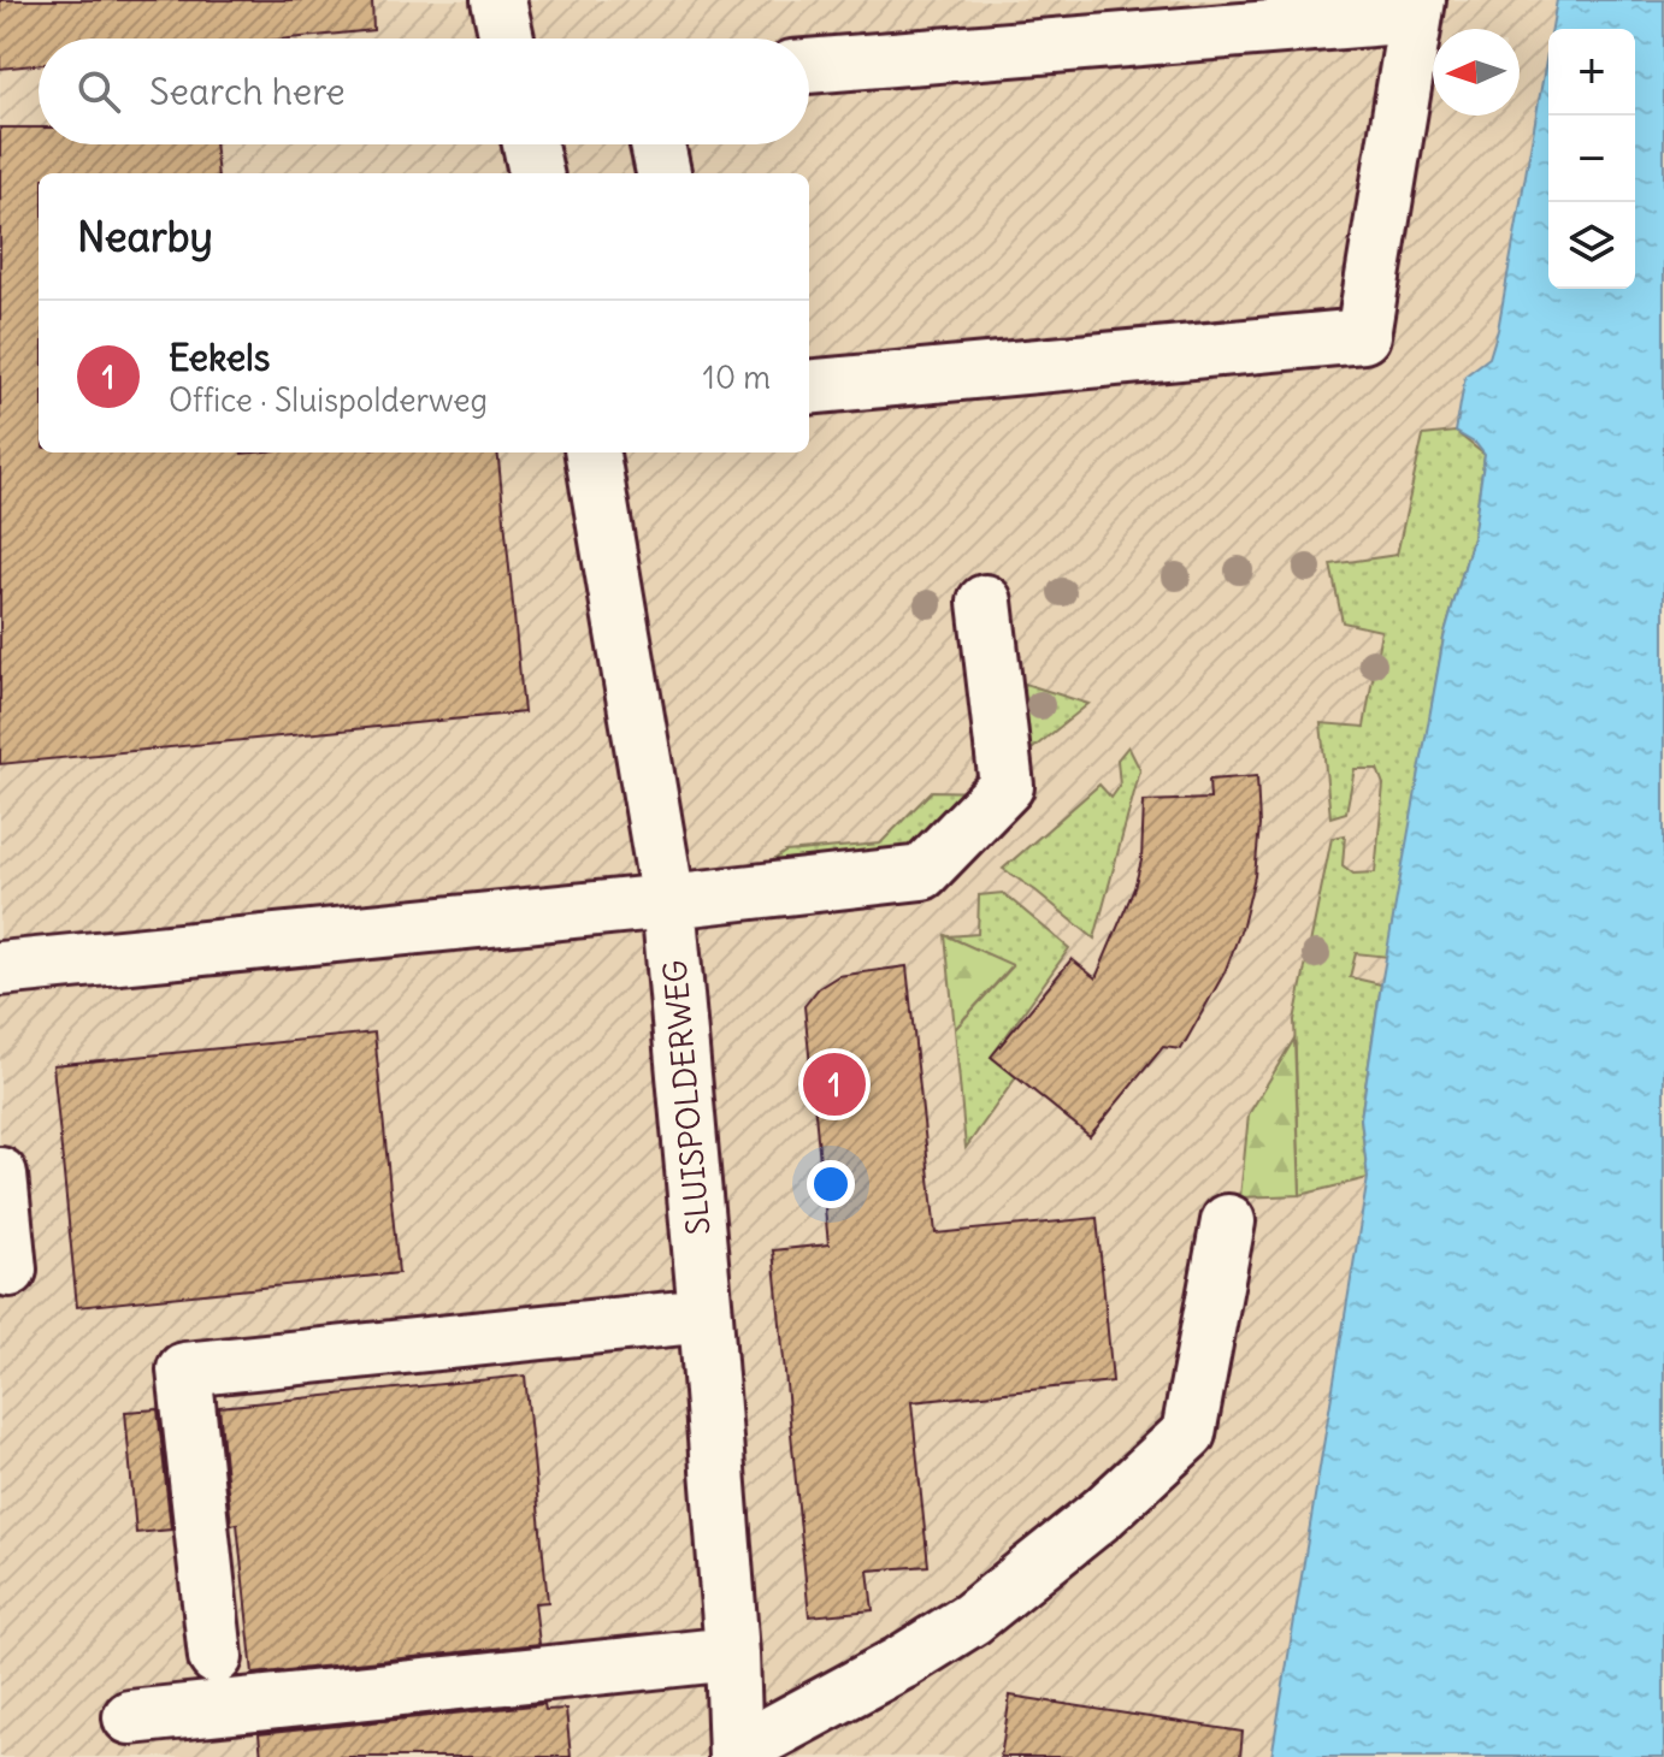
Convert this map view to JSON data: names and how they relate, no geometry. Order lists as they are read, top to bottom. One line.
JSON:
{"streets":{"street":["SLUISPOLDERWEG"]},"north":"left","page":{"map_buttons":["+","−"],"search":"Search here","heading":"Nearby","list":[{"mark":"1","name":"Eekels","note":"Office · Sluispolderweg","value":"10 m"}],"pins":"1"}}
